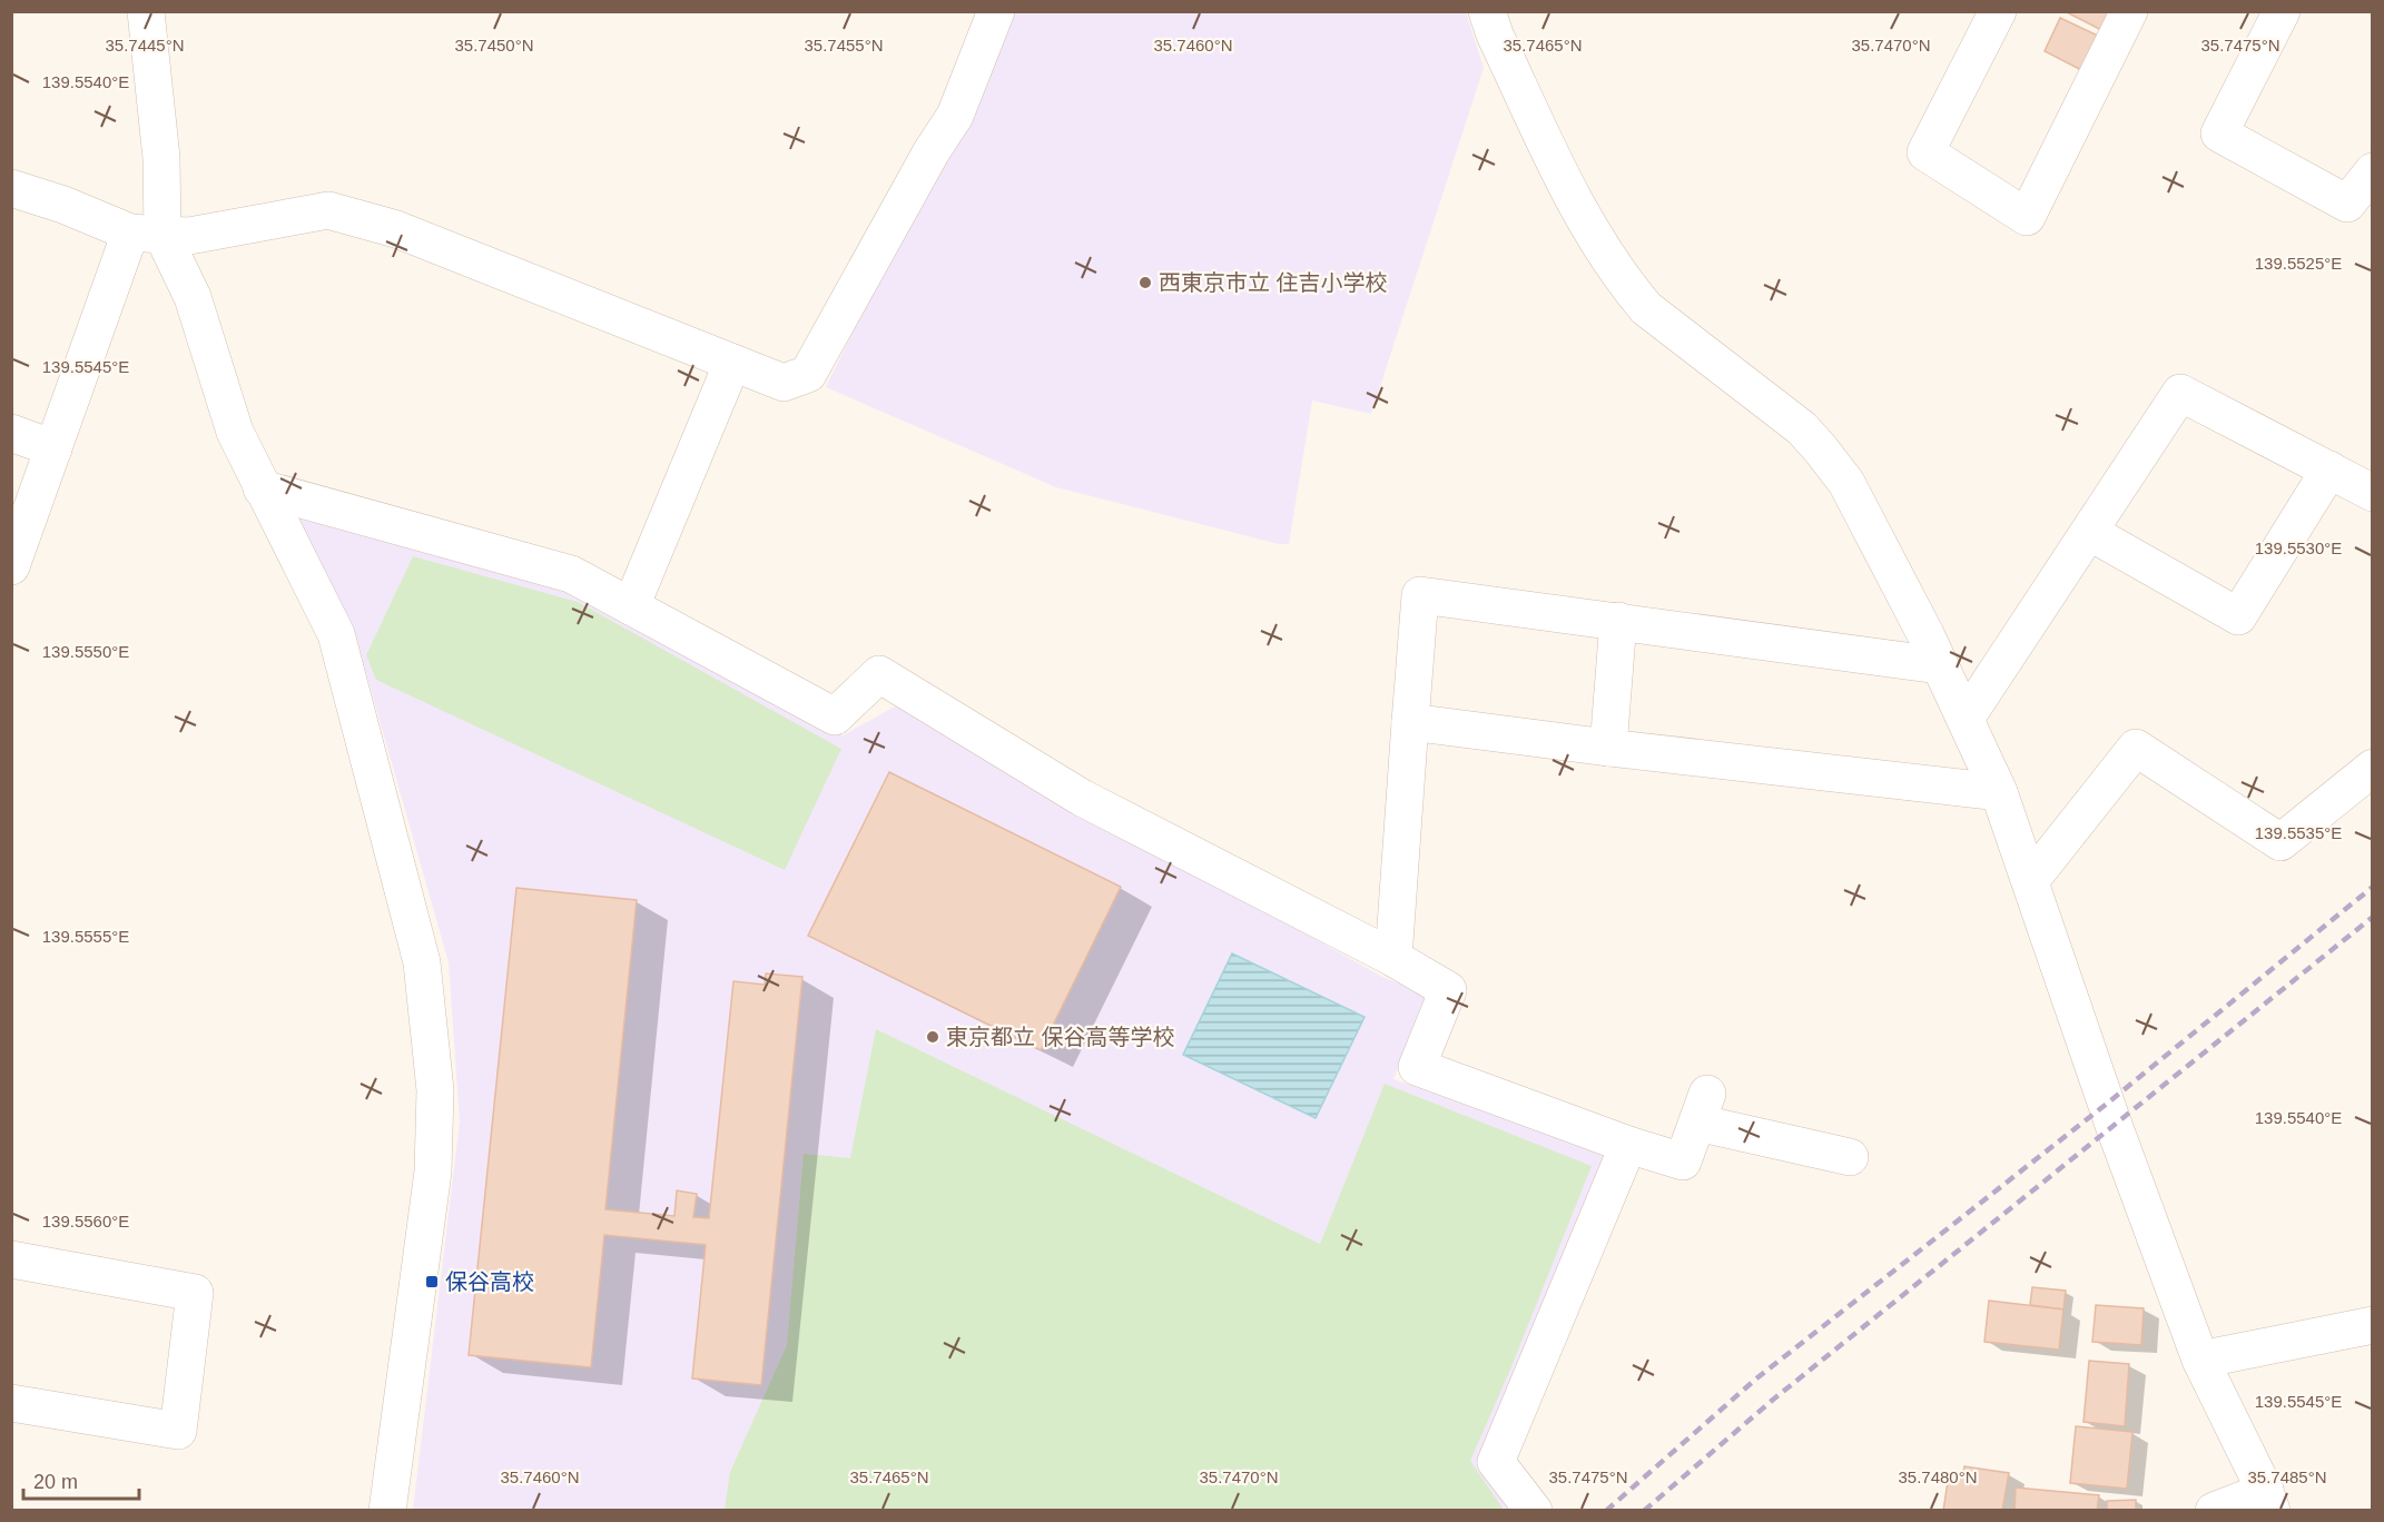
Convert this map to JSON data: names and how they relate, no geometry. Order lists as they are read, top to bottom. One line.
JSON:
{"places":{"other":["西東京市立 住吉小学校","東京都立 保谷高等学校"],"transit":["保谷高校"]},"scale_bar":"20 m","coordinates":["35.7445°N","35.7450°N","35.7455°N","35.7460°N","35.7465°N","35.7470°N","35.7475°N","139.5540°E","139.5525°E","139.5545°E","139.5530°E","139.5550°E","139.5535°E","139.5555°E","139.5560°E","35.7480°N","35.7485°N"]}
